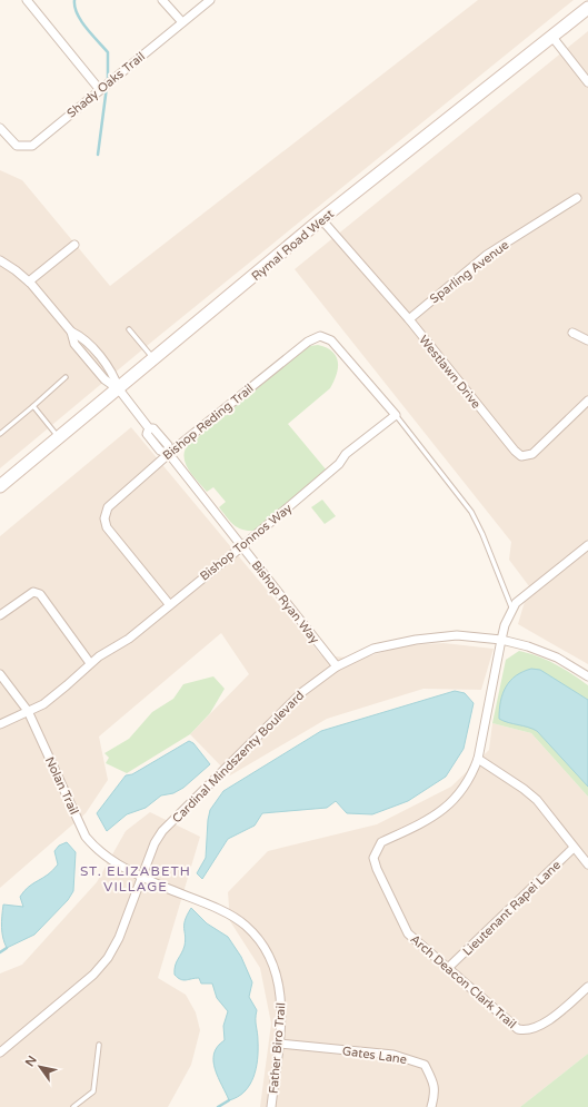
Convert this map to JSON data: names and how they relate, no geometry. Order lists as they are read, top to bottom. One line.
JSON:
{"streets":{"main road":["Rymal Road West"],"street":["Shady Oaks Trail","Sparling Avenue","Westlawn Drive","Bishop Reding Trail","Bishop Tonnos Way","Bishop Ryan Way","Cardinal Mindszenty Boulevard","Nolan Trail","Lieutenant Rapei Lane","Arch Deacon Clark Trail","Father Biro Trail","Gates Lane"]},"crossings":[["Rymal Road West","Westlawn Drive"],["Rymal Road West","Bishop Ryan Way"],["Sparling Avenue","Westlawn Drive"],["Bishop Reding Trail","Bishop Tonnos Way"],["Bishop Reding Trail","Bishop Ryan Way"],["Bishop Tonnos Way","Bishop Ryan Way"],["Bishop Tonnos Way","Nolan Trail"],["Bishop Ryan Way","Cardinal Mindszenty Boulevard"],["Cardinal Mindszenty Boulevard","Nolan Trail"],["Cardinal Mindszenty Boulevard","Father Biro Trail"],["Nolan Trail","Father Biro Trail"],["Lieutenant Rapei Lane","Arch Deacon Clark Trail"],["Father Biro Trail","Gates Lane"]],"districts":["ST. ELIZABETH VILLAGE"],"north":"top left"}
